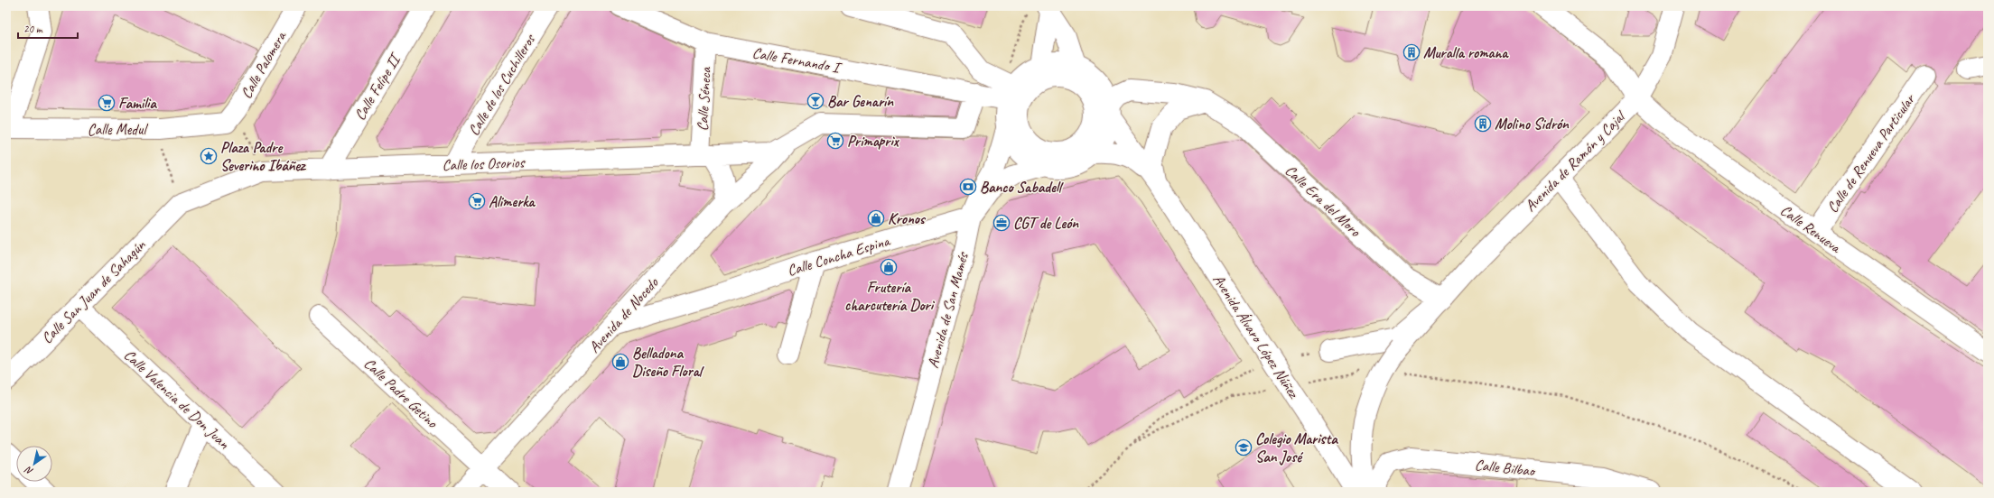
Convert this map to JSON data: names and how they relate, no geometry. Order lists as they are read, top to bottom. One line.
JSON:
{"streets":{"street":["Calle Fernando I","Calle Palomera","Calle de los Cuchilleros","Calle Felipe II","Calle Séneca","Calle Medul","Calle de Renueva Particular","Avenida de Ramón y Cajal","Calle los Osorios","Calle Era del Moro","Calle Renueva","Calle Concha Espina","Calle San Juan de Sahagún","Avenida de San Mamés","Avenida de Nocedo","Avenida Álvaro López Núñez","Calle Padre Getino","Calle Valencia de Don Juan","Calle Bilbao"]},"crossings":[["Calle Fernando I","Calle Séneca"],["Calle Fernando I","Calle los Osorios"],["Calle Fernando I","Calle Era del Moro"],["Calle Fernando I","Avenida de San Mamés"],["Calle Fernando I","Avenida Álvaro López Núñez"],["Calle Palomera","Calle Medul"],["Calle de los Cuchilleros","Calle los Osorios"],["Calle Felipe II","Calle los Osorios"],["Calle Séneca","Calle los Osorios"],["Calle de Renueva Particular","Calle Renueva"],["Avenida de Ramón y Cajal","Calle Era del Moro"],["Avenida de Ramón y Cajal","Calle Renueva"],["Calle los Osorios","Avenida de Nocedo"],["Calle Era del Moro","Avenida de San Mamés"],["Calle Era del Moro","Avenida Álvaro López Núñez"],["Calle Concha Espina","Avenida de San Mamés"],["Calle Concha Espina","Avenida de Nocedo"],["Calle San Juan de Sahagún","Calle Valencia de Don Juan"],["Avenida de San Mamés","Avenida Álvaro López Núñez"],["Avenida de Nocedo","Calle Padre Getino"]],"places":{"building":["Muralla romana","Molino Sidrón"],"bar":["Bar Genarín"],"supermarket":["Familia","Primaprix","Alimerka"],"place":["Plaza Padre Severino Ibáñez"],"bank":["Banco Sabadell"],"shop":["Kronos","Frutería charcutería Dori","Belladona Diseño Floral"],"office":["CGT de León"],"school or university":["Colegio Marista San José"]},"scale_bar":"20 m","north":"bottom left"}
